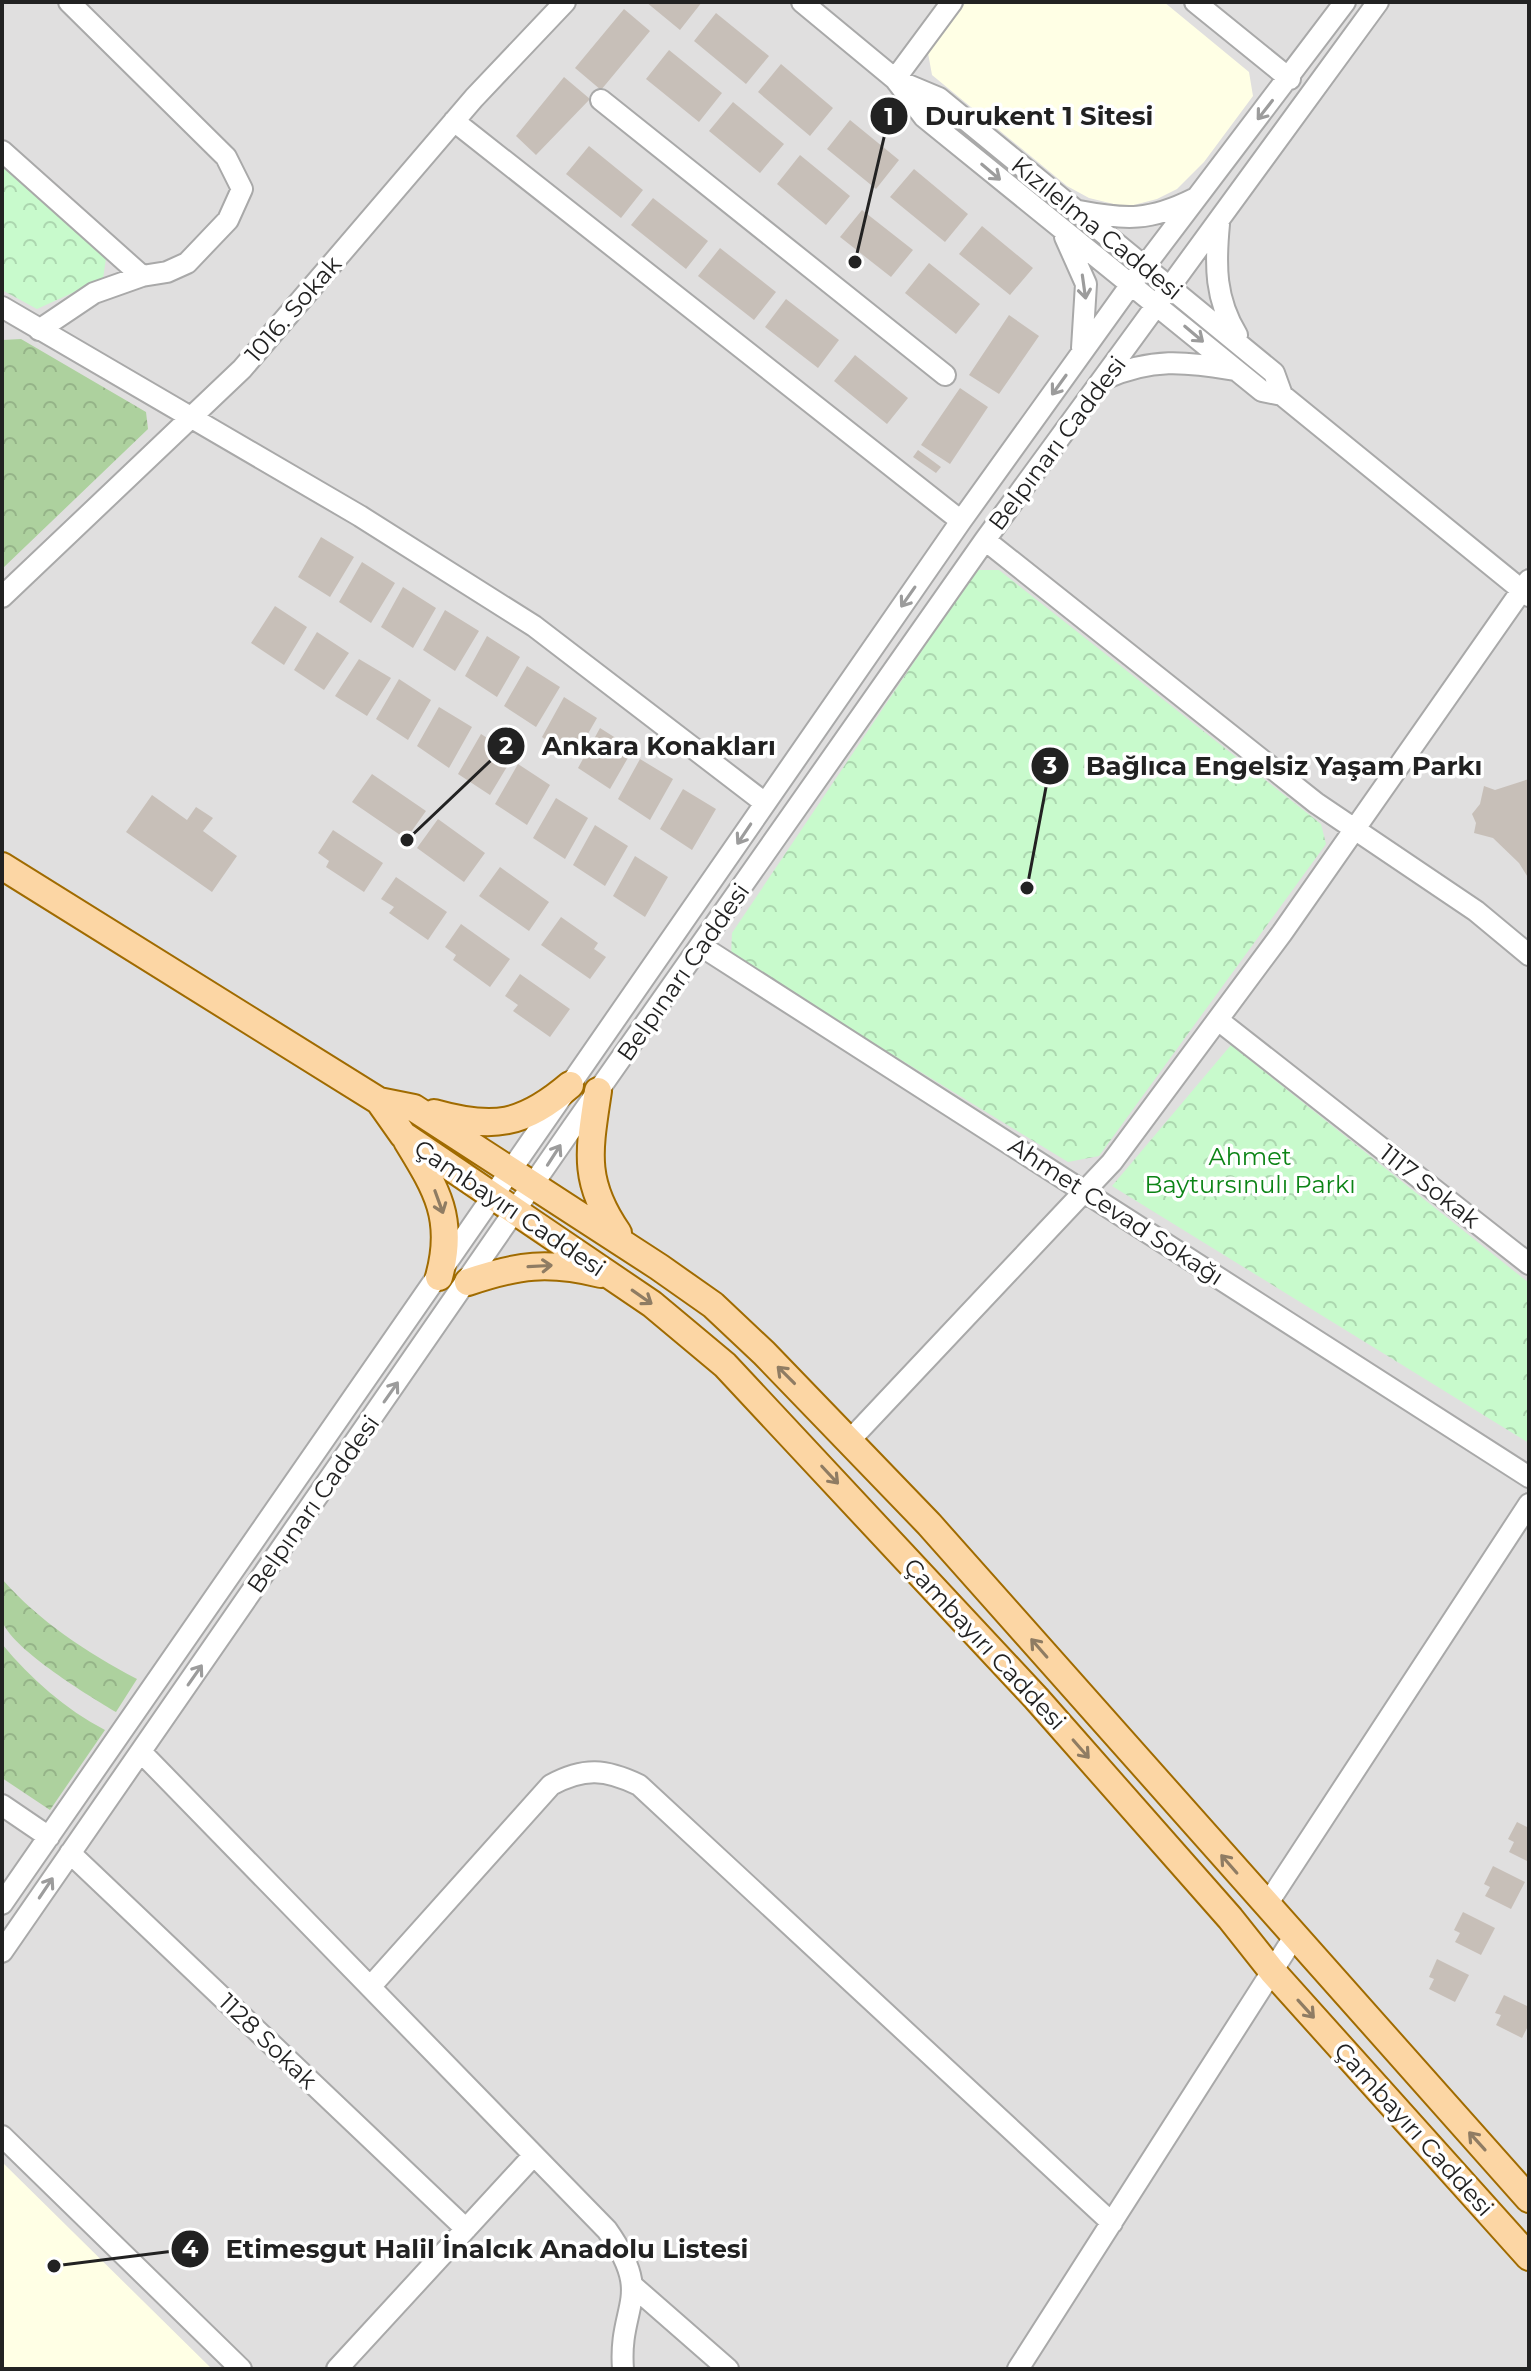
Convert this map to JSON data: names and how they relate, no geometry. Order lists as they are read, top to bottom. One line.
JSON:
{"streets":{"main road":["Çambayırı Caddesi"],"street":["Kızılelma Caddesi","1016. Sokak","Belpınarı Caddesi","1117 Sokak","Ahmet Cevad Sokağı","1128 Sokak"]},"crossings":[["Kızılelma Caddesi","Belpınarı Caddesi"],["Belpınarı Caddesi","Çambayırı Caddesi"],["Belpınarı Caddesi","Ahmet Cevad Sokağı"],["Belpınarı Caddesi","1128 Sokak"]],"parks":["Ahmet Baytursınulı Parkı"],"places":["Durukent 1 Sitesi","Ankara Konakları","Bağlıca Engelsiz Yaşam Parkı","Etimesgut Halil İnalcık Anadolu Listesi"]}
